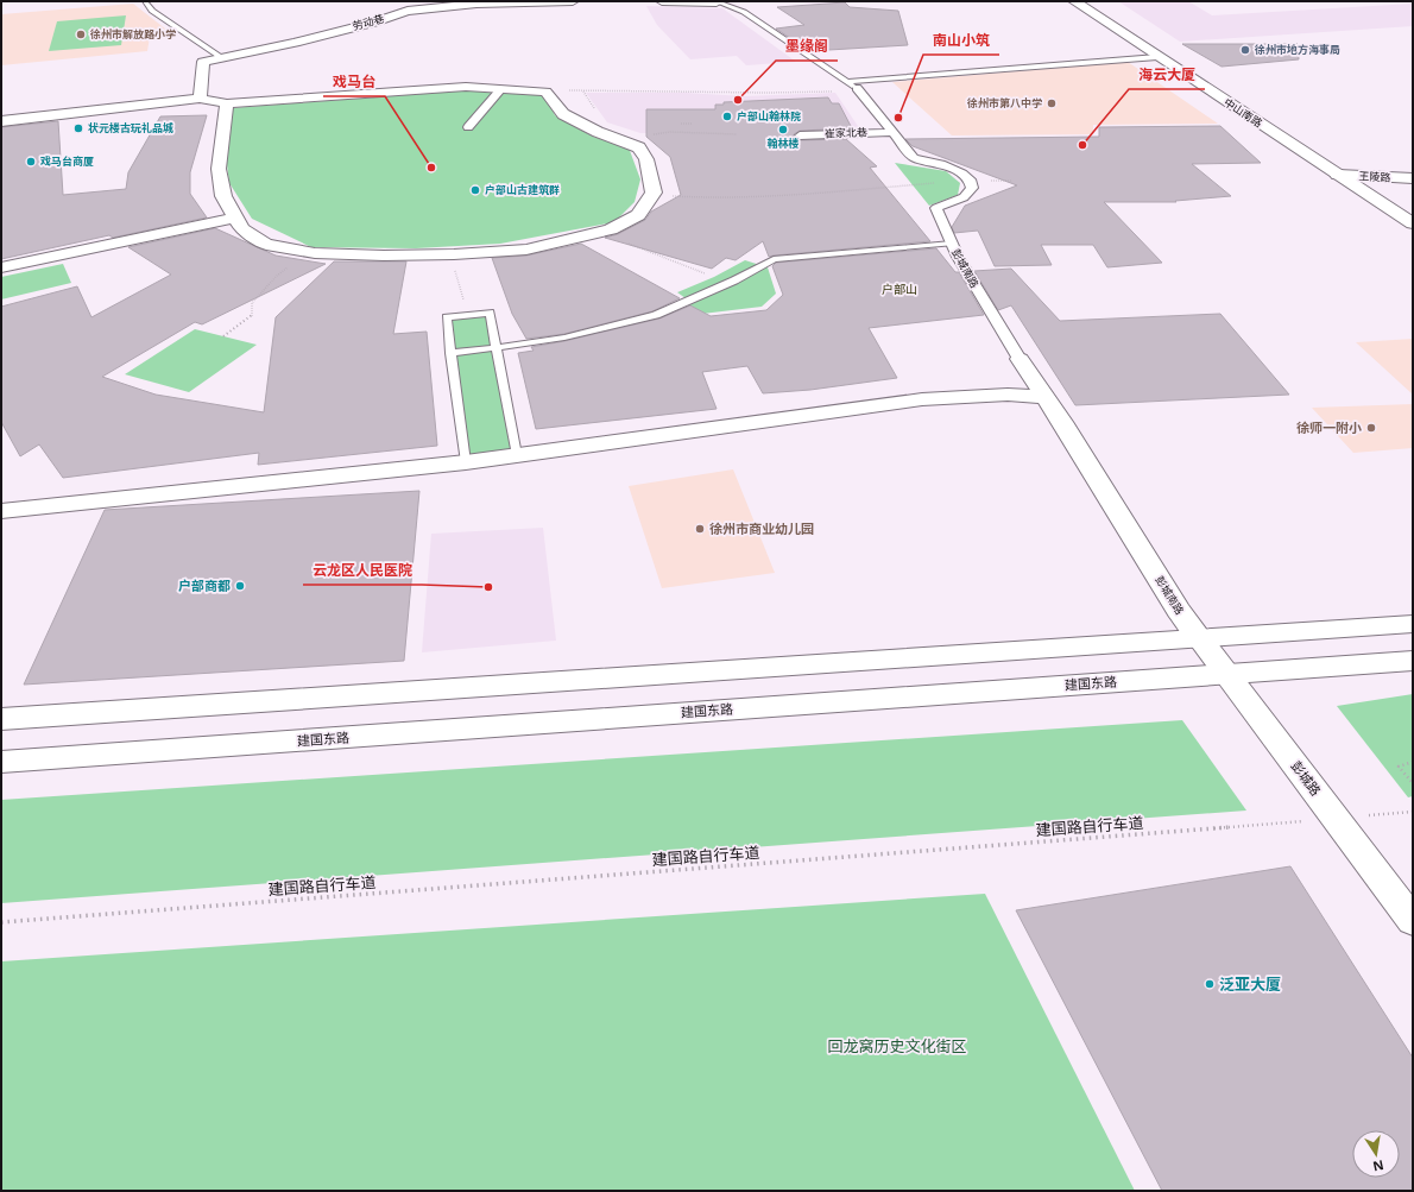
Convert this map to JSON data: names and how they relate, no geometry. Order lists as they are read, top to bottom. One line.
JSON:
{"streets":{"main road":["中山南路","王陵路","建国东路","彭城路"],"street":["劳动巷","崔家北巷","彭城南路"],"path":["建国路自行车道"]},"crossings":[["中山南路","王陵路"],["彭城南路","彭城路"],["建国东路","彭城路"],["彭城路","建国路自行车道"]],"districts":["户部山"],"parks":["回龙窝历史文化街区"],"places":["徐州市解放路小学","徐州市地方海事局","墨缘阁","徐州市第八中学","户部山翰林院","南山小筑","状元楼古玩礼品城","翰林楼","海云大厦","戏马台商厦","戏马台","户部山古建筑群","徐师一附小","徐州市商业幼儿园","户部商都","云龙区人民医院","泛亚大厦"],"north":"bottom"}
